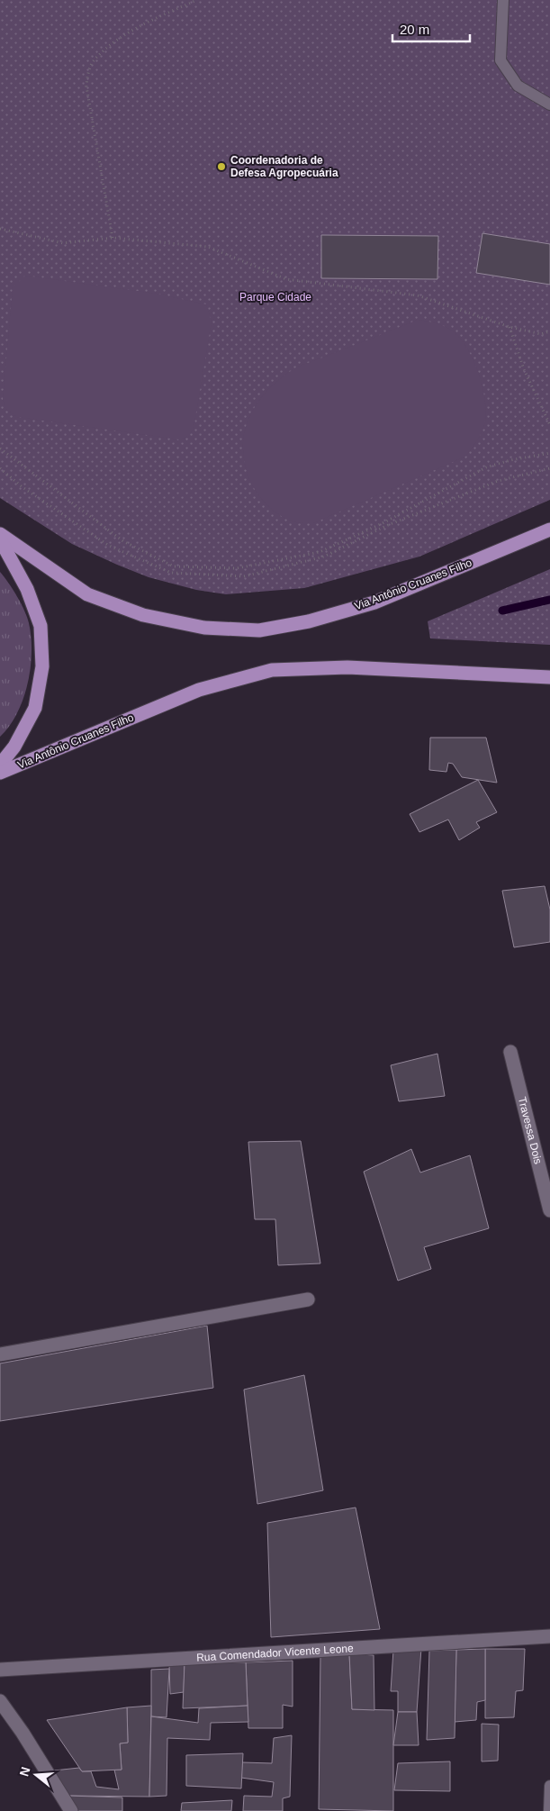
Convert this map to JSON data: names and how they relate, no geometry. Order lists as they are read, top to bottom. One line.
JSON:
{"streets":{"main road":["Via Antônio Cruanes Filho"],"street":["Travessa Dois","Rua Comendador Vicente Leone"]},"parks":["Parque Cidade"],"places":["Coordenadoria de Defesa Agropecuária"],"scale_bar":"20 m","north":"left"}
